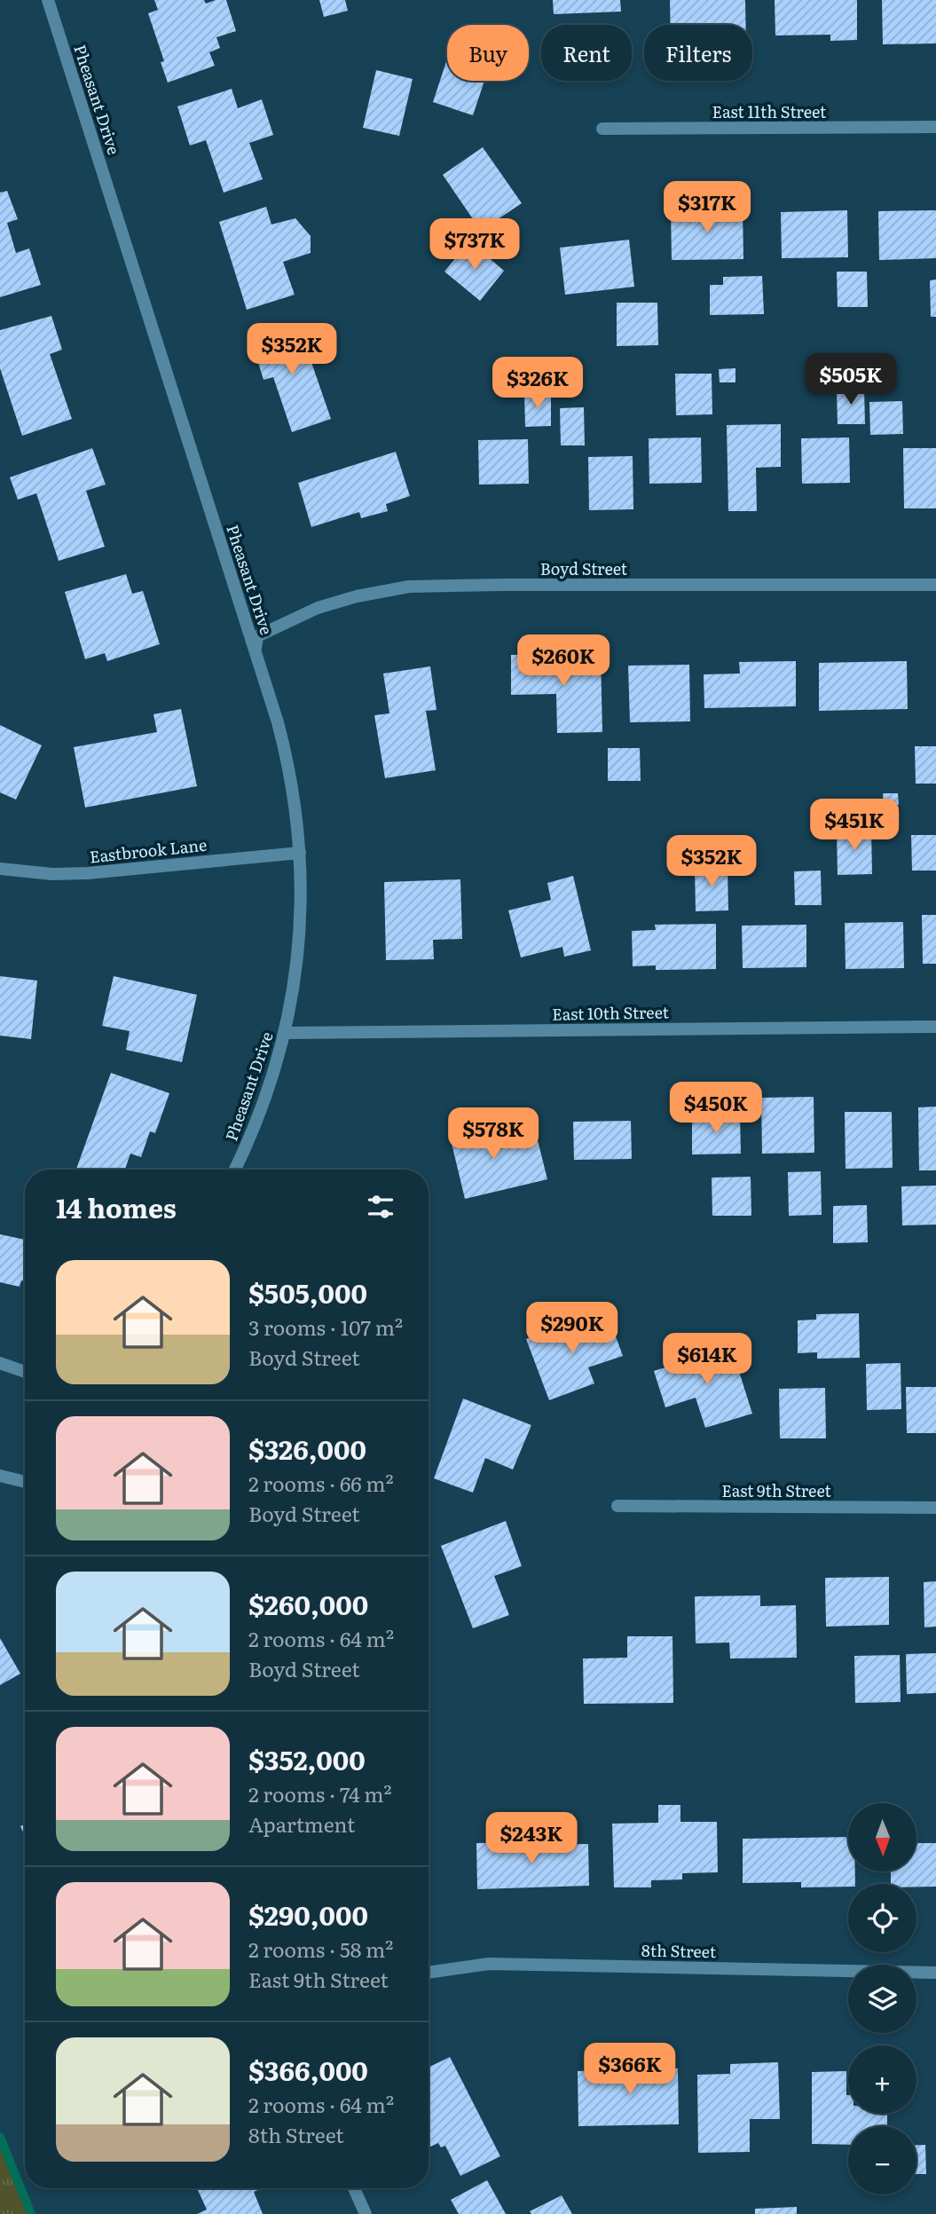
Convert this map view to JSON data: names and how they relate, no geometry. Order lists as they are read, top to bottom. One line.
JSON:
{"streets":{"street":["Pheasant Drive","East 11th Street","Boyd Street","Eastbrook Lane","East 10th Street","East 9th Street","8th Street"]},"crossings":[["Pheasant Drive","Boyd Street"],["Pheasant Drive","Eastbrook Lane"],["Pheasant Drive","East 10th Street"]],"north":"bottom","page":{"chip":["Buy","Rent","Filters"],"price":["$317K","$737K","$352K","$505K","$326K","$260K","$451K","$352K","$450K","$578K","$290K","$614K","$243K","$366K"],"heading":"14 homes","list":[{"name":"$505,000","note":"3 rooms · 107 m² · Boyd Street"},{"name":"$326,000","note":"2 rooms · 66 m² · Boyd Street"},{"name":"$260,000","note":"2 rooms · 64 m² · Boyd Street"},{"name":"$352,000","note":"2 rooms · 74 m² · Apartment"},{"name":"$290,000","note":"2 rooms · 58 m² · East 9th Street"},{"name":"$366,000","note":"2 rooms · 64 m² · 8th Street"}],"map_buttons":["+","−"]}}
